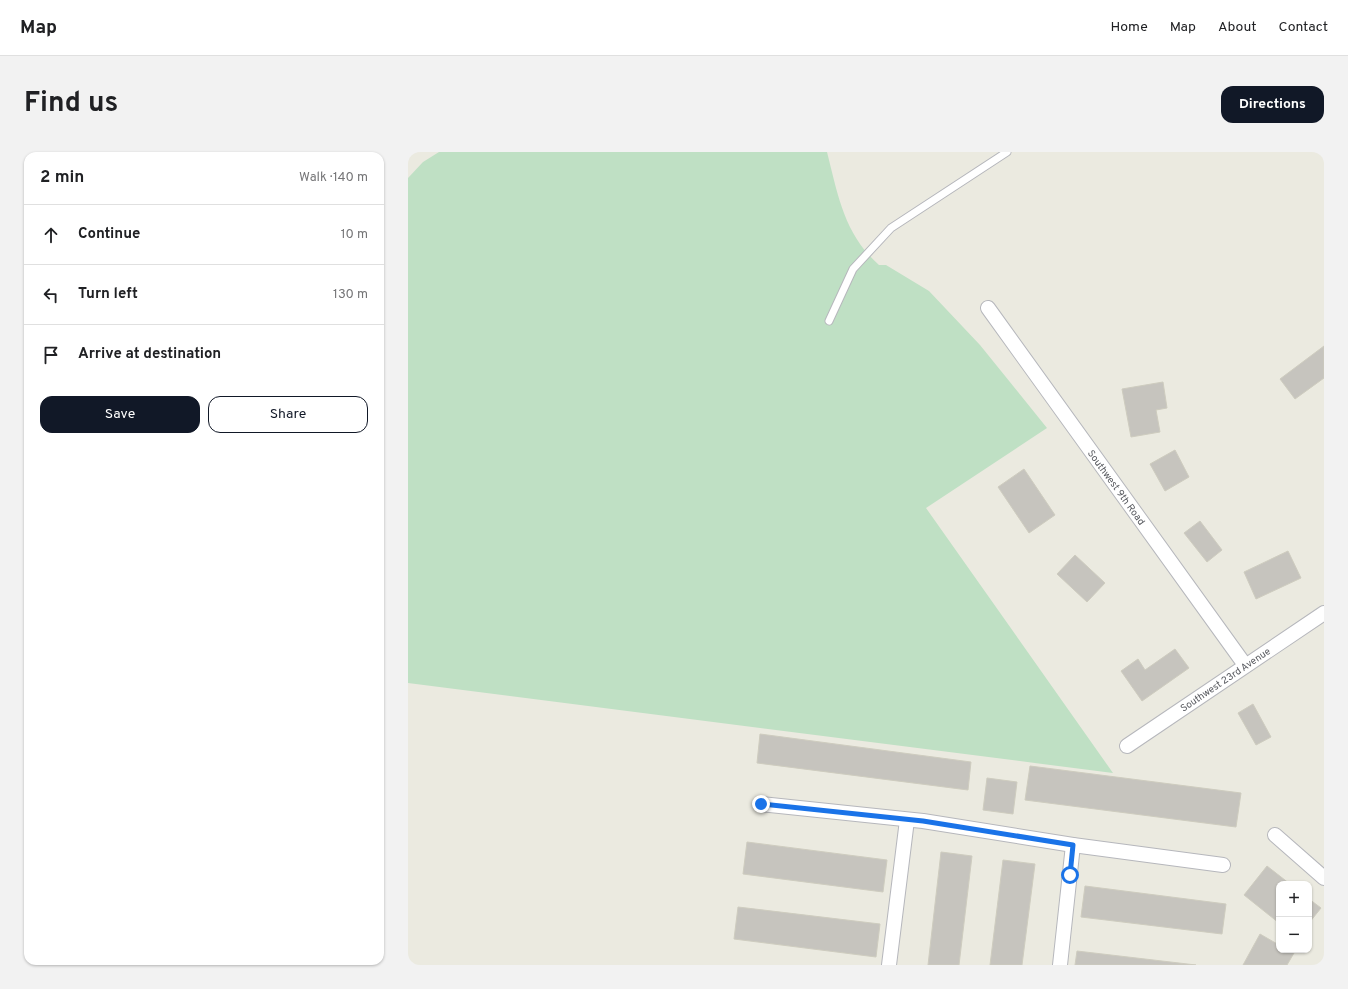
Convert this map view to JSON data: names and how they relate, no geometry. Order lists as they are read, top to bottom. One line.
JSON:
{"streets":{"street":["Southwest 9th Road","Southwest 23rd Avenue"]},"crossings":[["Southwest 9th Road","Southwest 23rd Avenue"]],"page":{"header":"Map","nav":["Home","Map","About","Contact"],"title":"Find us","buttons":["Directions",["Save","Share"]],"heading":["2 min","Walk · 140 m"],"list":[["Continue","10 m"],["Turn left","130 m"],"Arrive at destination"],"map_buttons":["+","−"]}}
